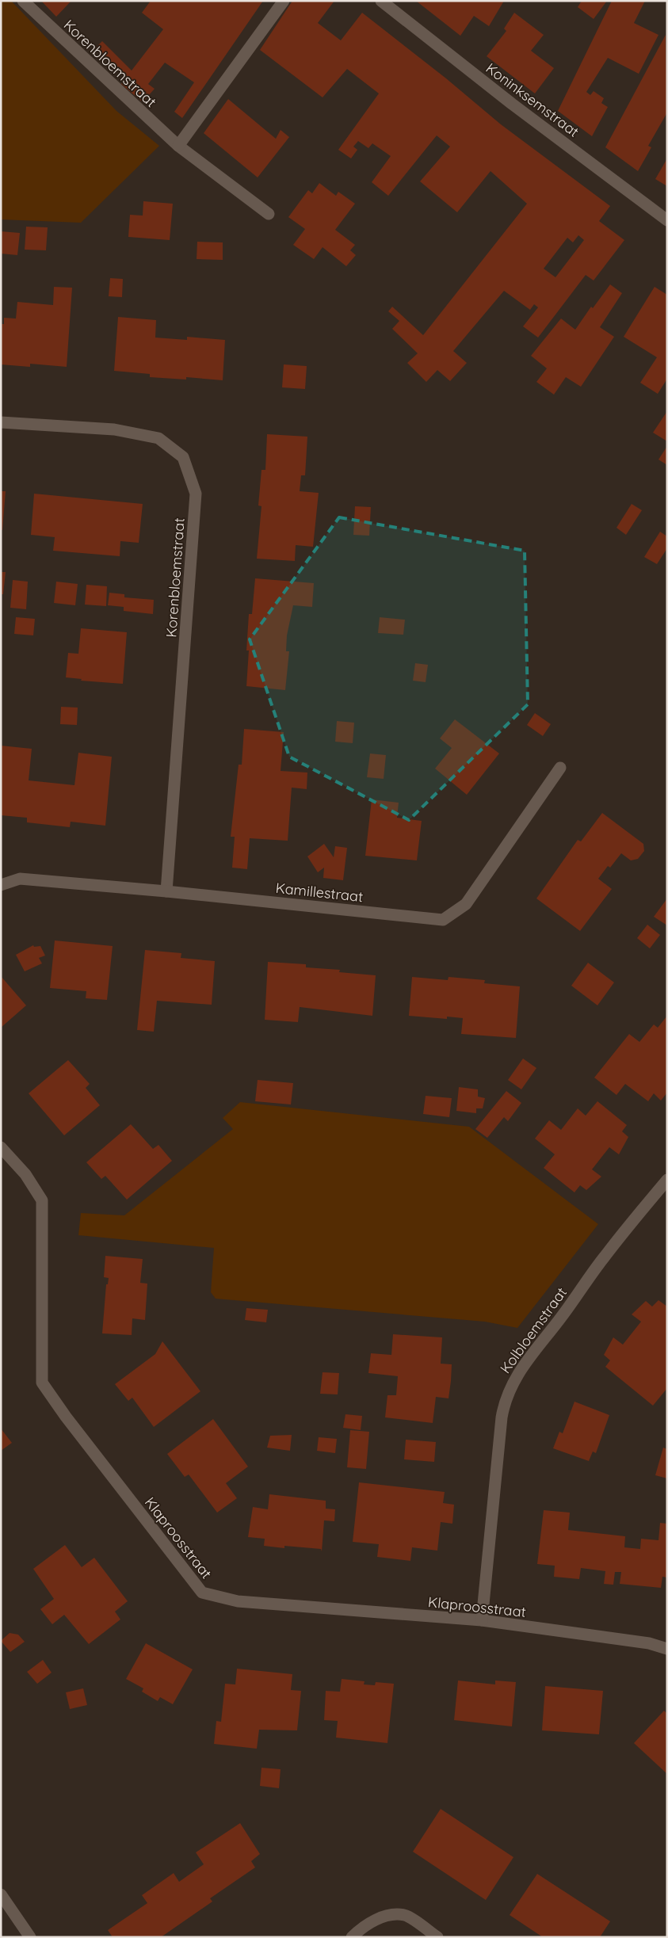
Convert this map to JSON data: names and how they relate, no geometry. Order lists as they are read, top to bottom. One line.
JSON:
{"streets":{"street":["Korenbloemstraat","Koninksemstraat","Kamillestraat","Kolbloemstraat","Klaproosstraat"]},"crossings":[["Korenbloemstraat","Kamillestraat"],["Kolbloemstraat","Klaproosstraat"]]}
